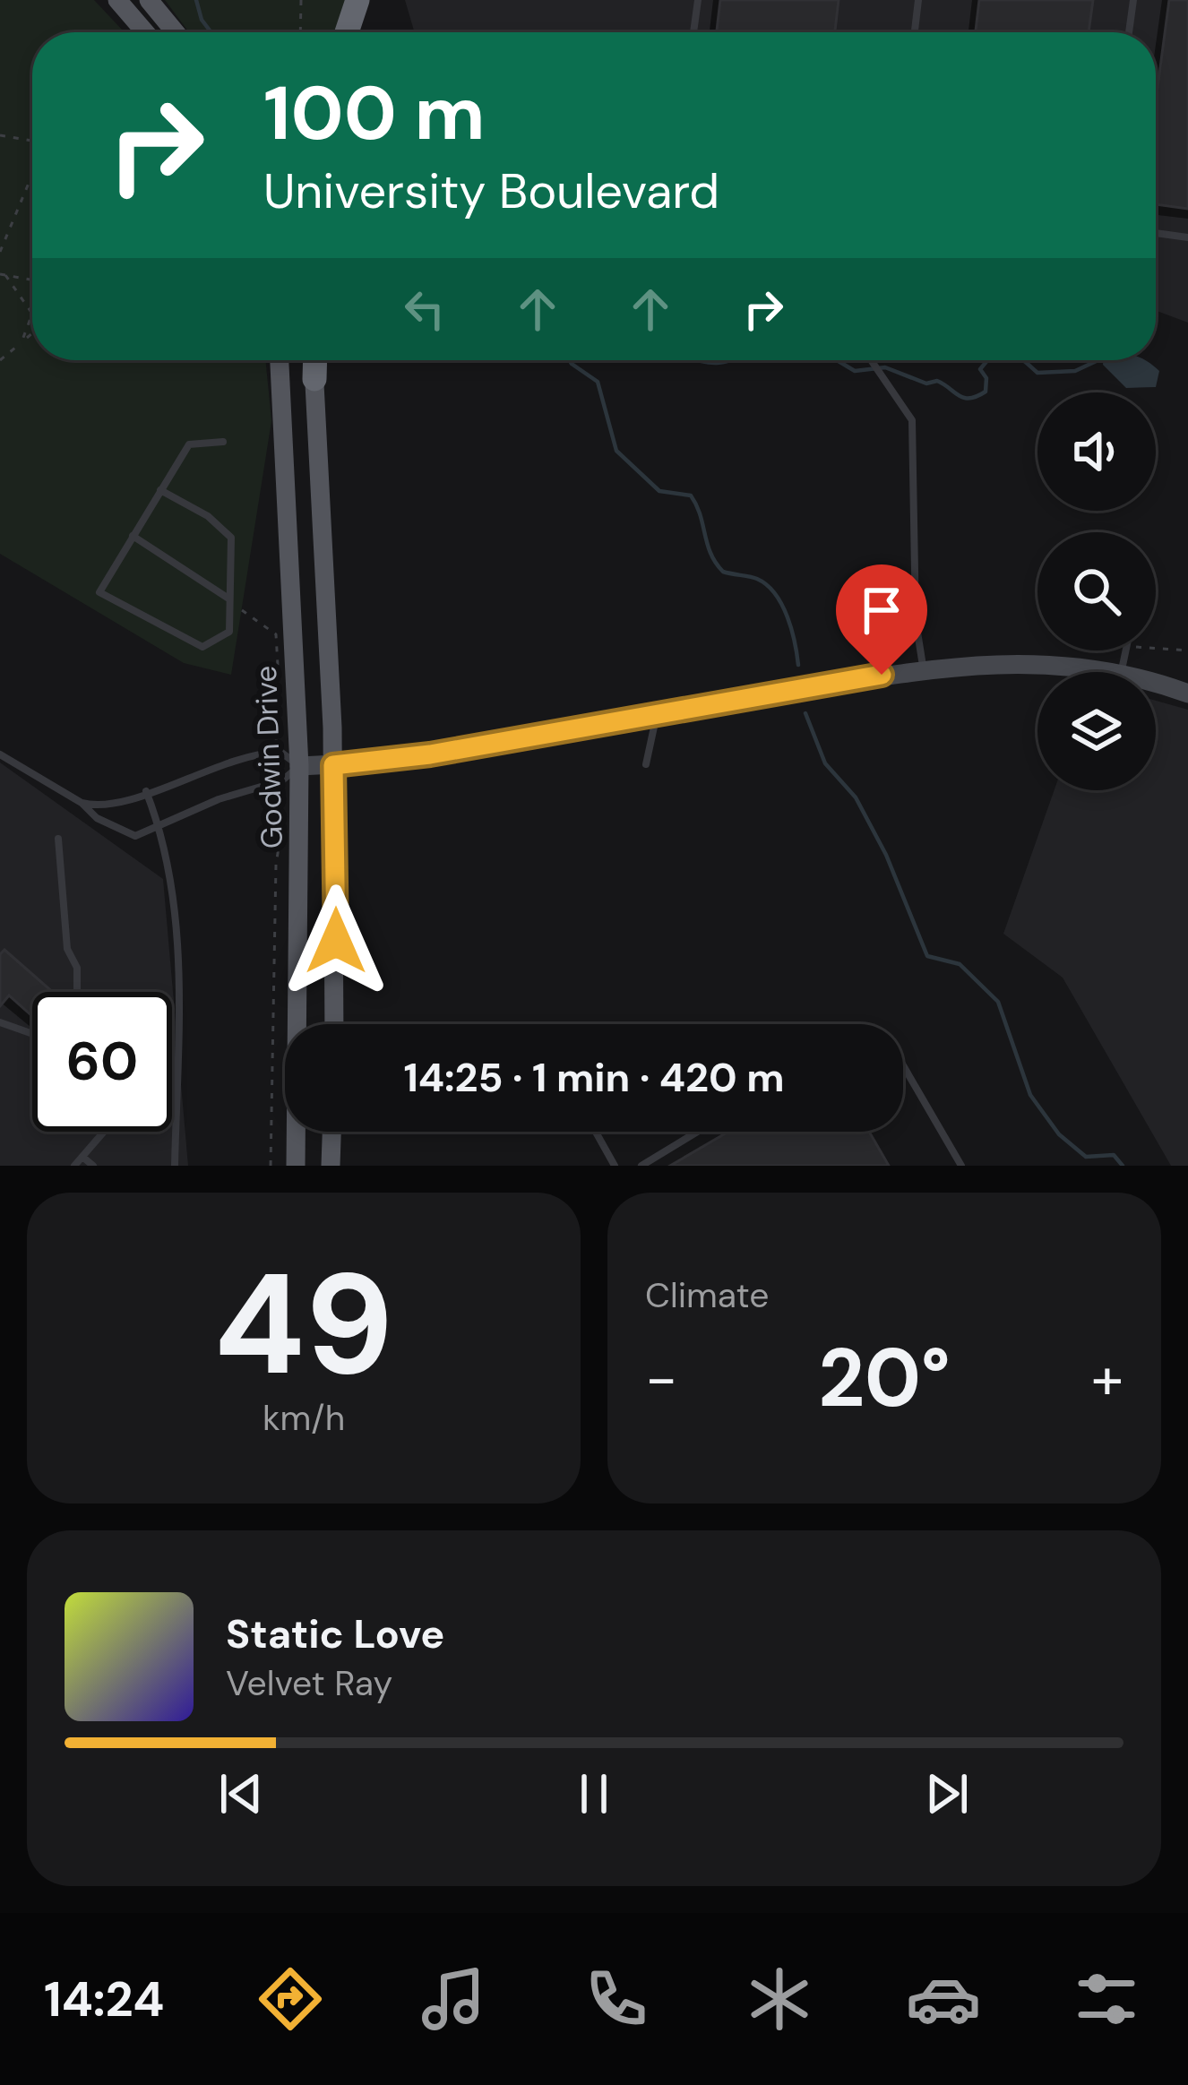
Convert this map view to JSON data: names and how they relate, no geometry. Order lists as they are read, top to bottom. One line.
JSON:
{"streets":{"main road":["Godwin Drive"]},"page":{"turn":["100 m","University Boulevard"],"limit":"60","trip":"14:25 · 1 min · 420 m","tile":[["49","km/h"],"Climate"],"heat":["−","20°","+"],"song":["Static Love","Velvet Ray"],"tabs":"14:24"}}
